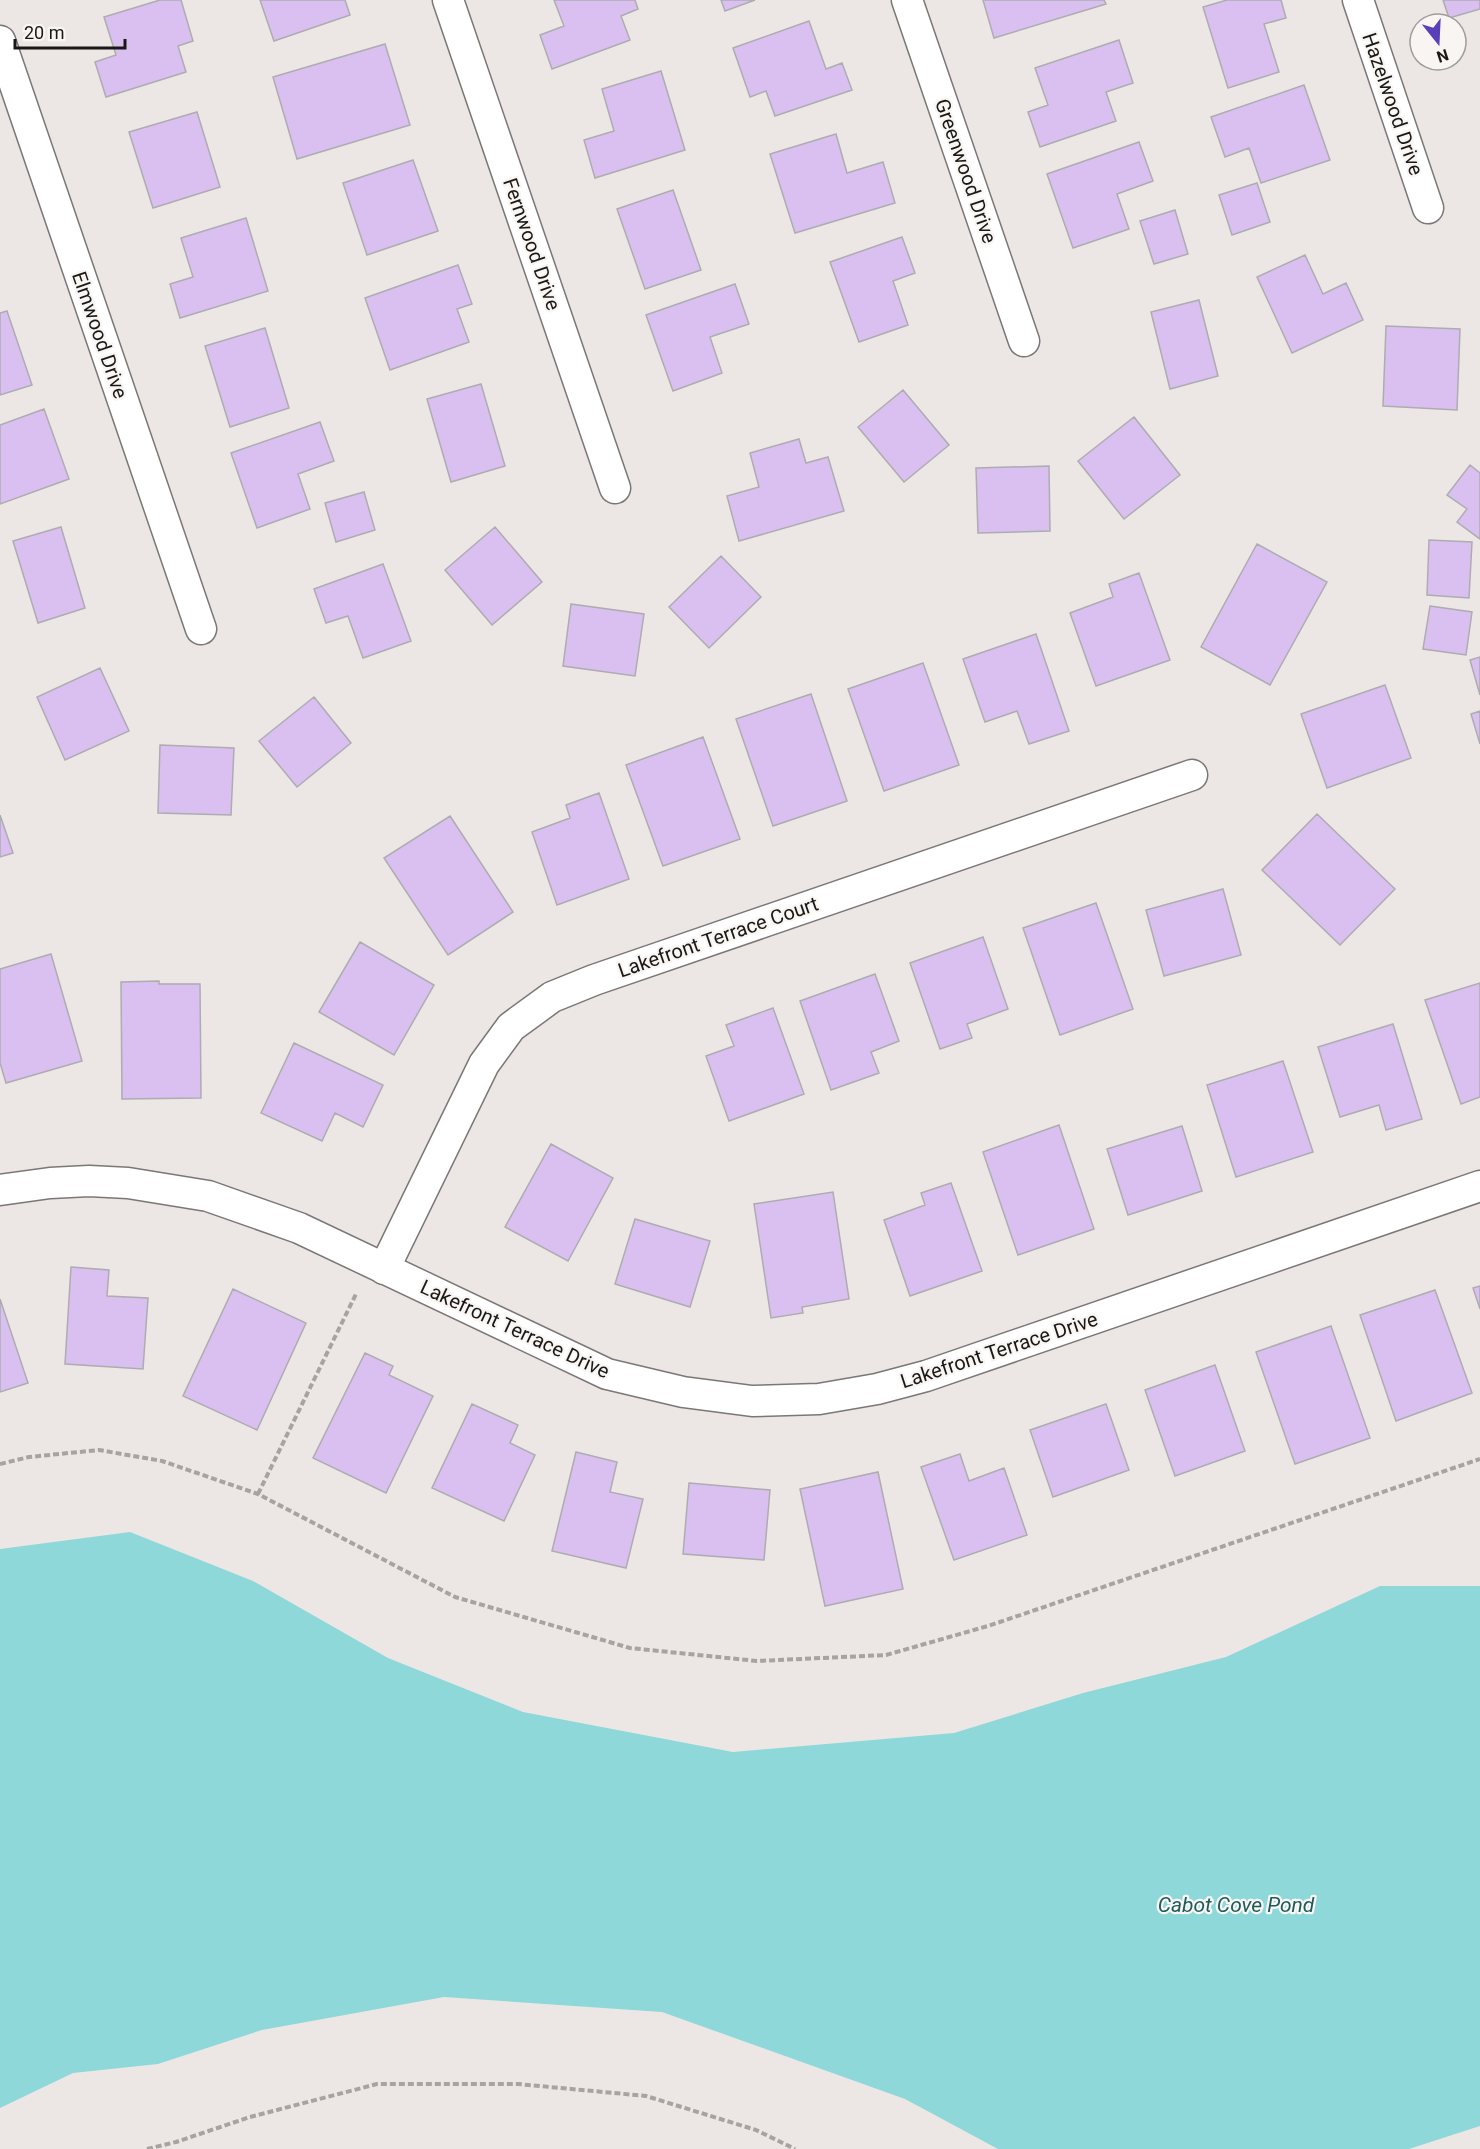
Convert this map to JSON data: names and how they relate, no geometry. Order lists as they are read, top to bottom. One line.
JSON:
{"streets":{"street":["Hazelwood Drive","Greenwood Drive","Fernwood Drive","Elmwood Drive","Lakefront Terrace Court","Lakefront Terrace Drive"]},"crossings":[["Lakefront Terrace Court","Lakefront Terrace Drive"]],"water":["Cabot Cove Pond"],"scale_bar":"20 m","north":"bottom"}
